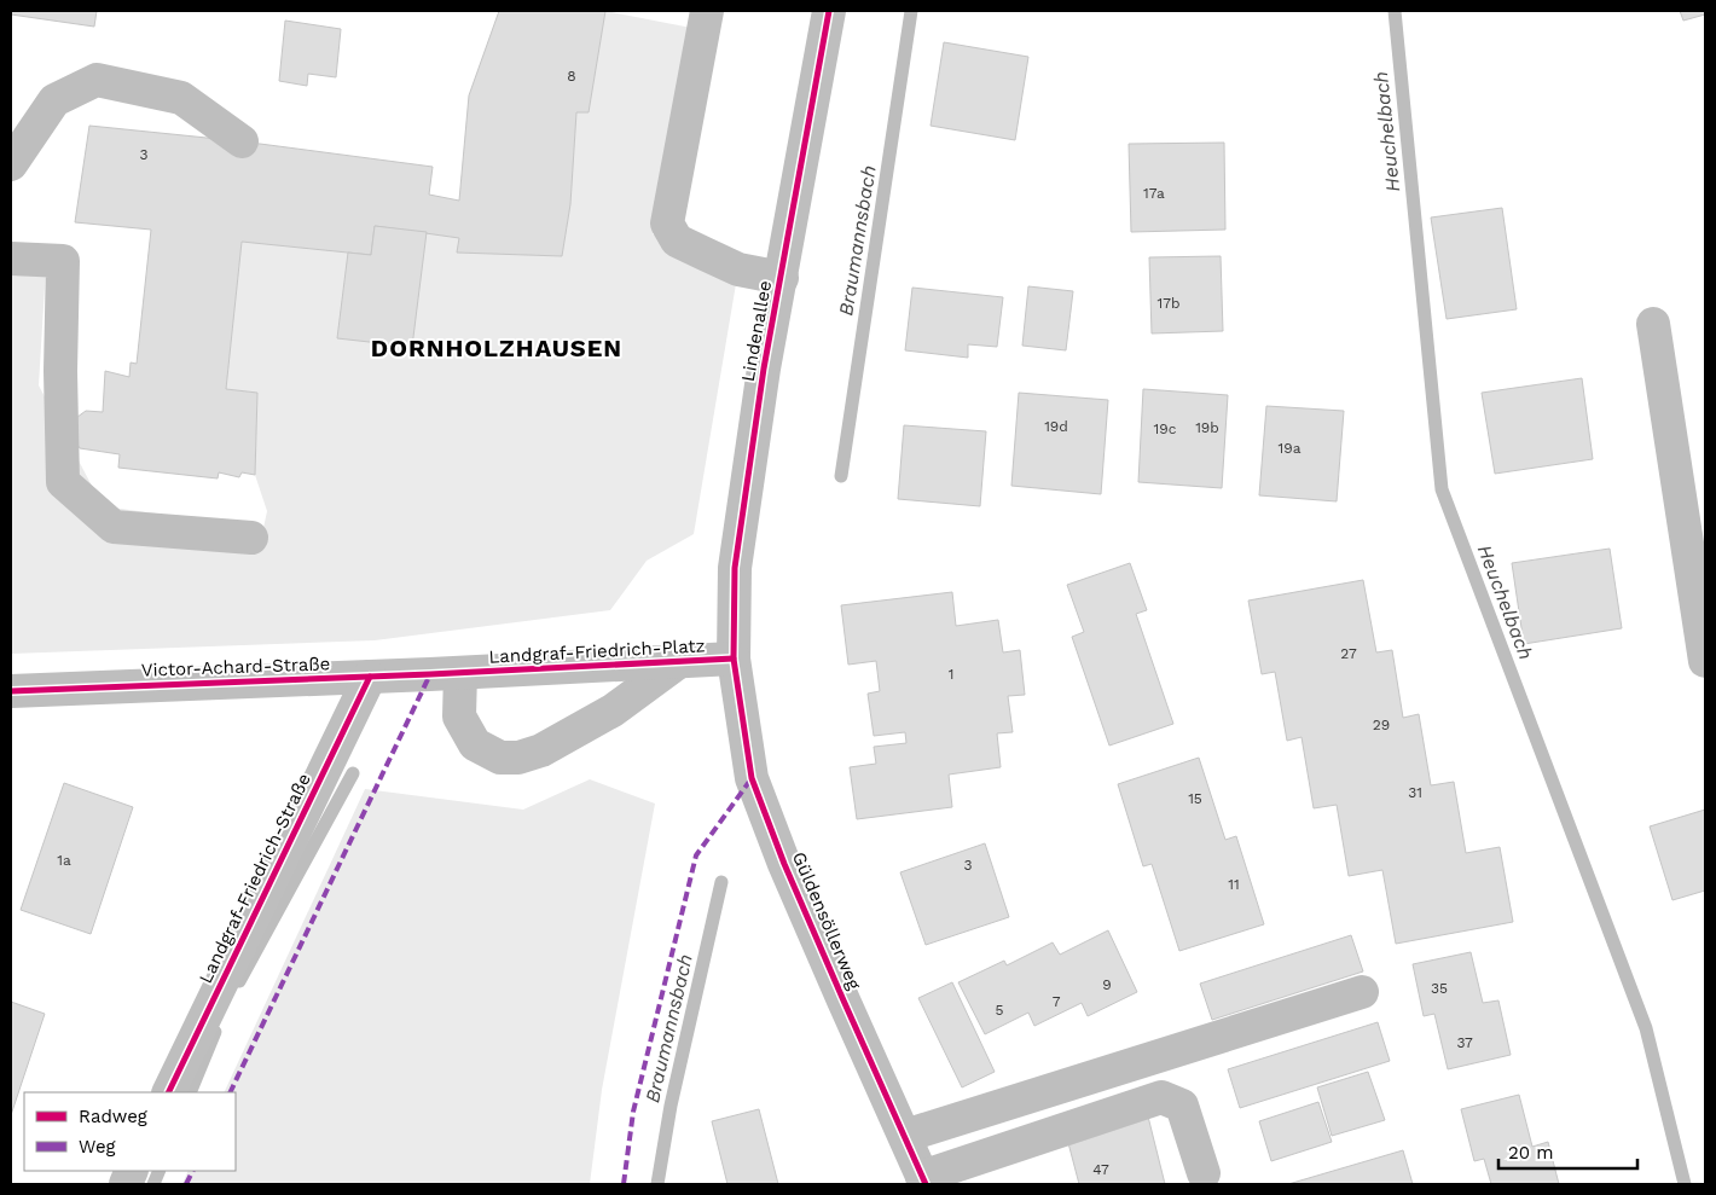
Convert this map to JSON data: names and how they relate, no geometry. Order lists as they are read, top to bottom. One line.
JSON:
{"streets":{"street":["Lindenallee","Landgraf-Friedrich-Platz","Victor-Achard-Straße","Landgraf-Friedrich-Straße","Güldensöllerweg"]},"crossings":[["Lindenallee","Landgraf-Friedrich-Platz"],["Lindenallee","Güldensöllerweg"],["Landgraf-Friedrich-Platz","Victor-Achard-Straße"],["Landgraf-Friedrich-Platz","Güldensöllerweg"],["Victor-Achard-Straße","Landgraf-Friedrich-Straße"]],"districts":["DORNHOLZHAUSEN"],"water":["Heuchelbach","Braumannsbach"],"house_numbers":["8","3","17a","17b","19d","19b","19c","19a","27","1","29","31","15","1a","3","11","9","35","7","5","37","47"],"legend":["Radweg","Weg"],"scale_bar":"20 m"}
